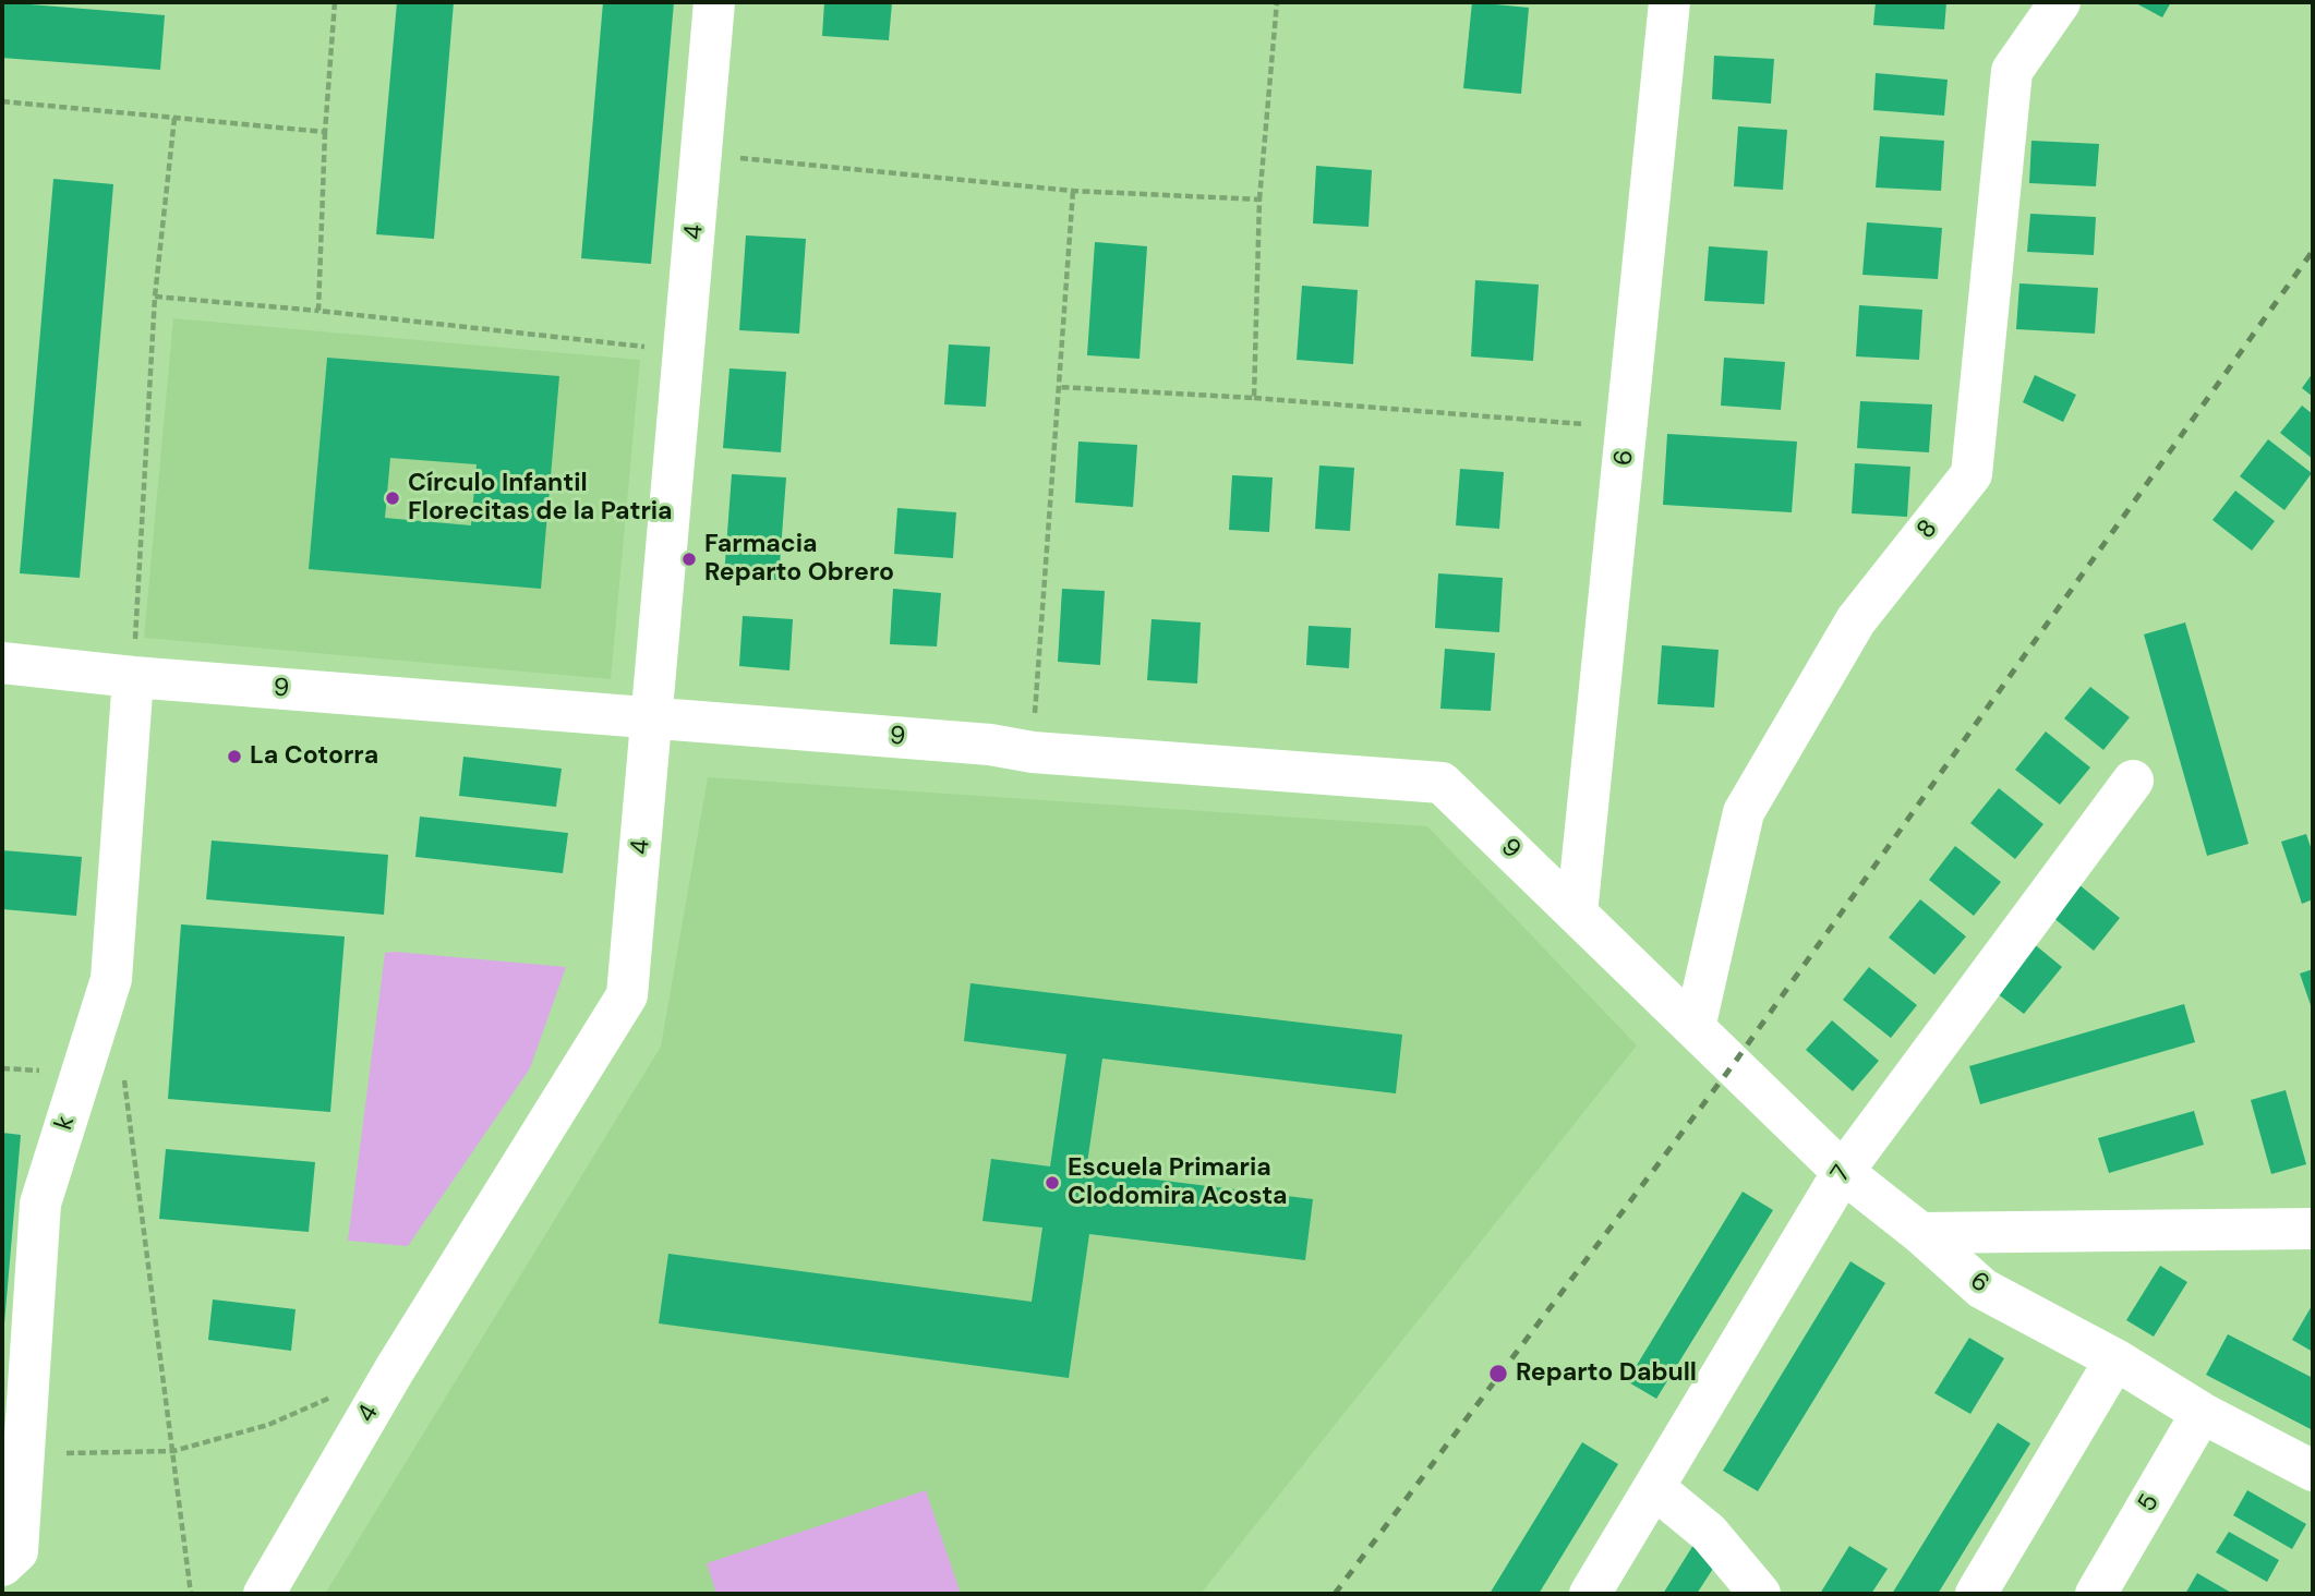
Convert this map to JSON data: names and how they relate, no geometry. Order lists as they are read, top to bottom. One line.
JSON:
{"streets":{"street":["4","6","8","9","k","7","5"]},"crossings":[["4","9"],["6","8"],["6","9"],["6","7"],["6","5"],["8","9"],["9","k"]],"places":["Círculo Infantil Florecitas de la Patria","Farmacia Reparto Obrero","La Cotorra","Escuela Primaria Clodomira Acosta","Reparto Dabull"]}
